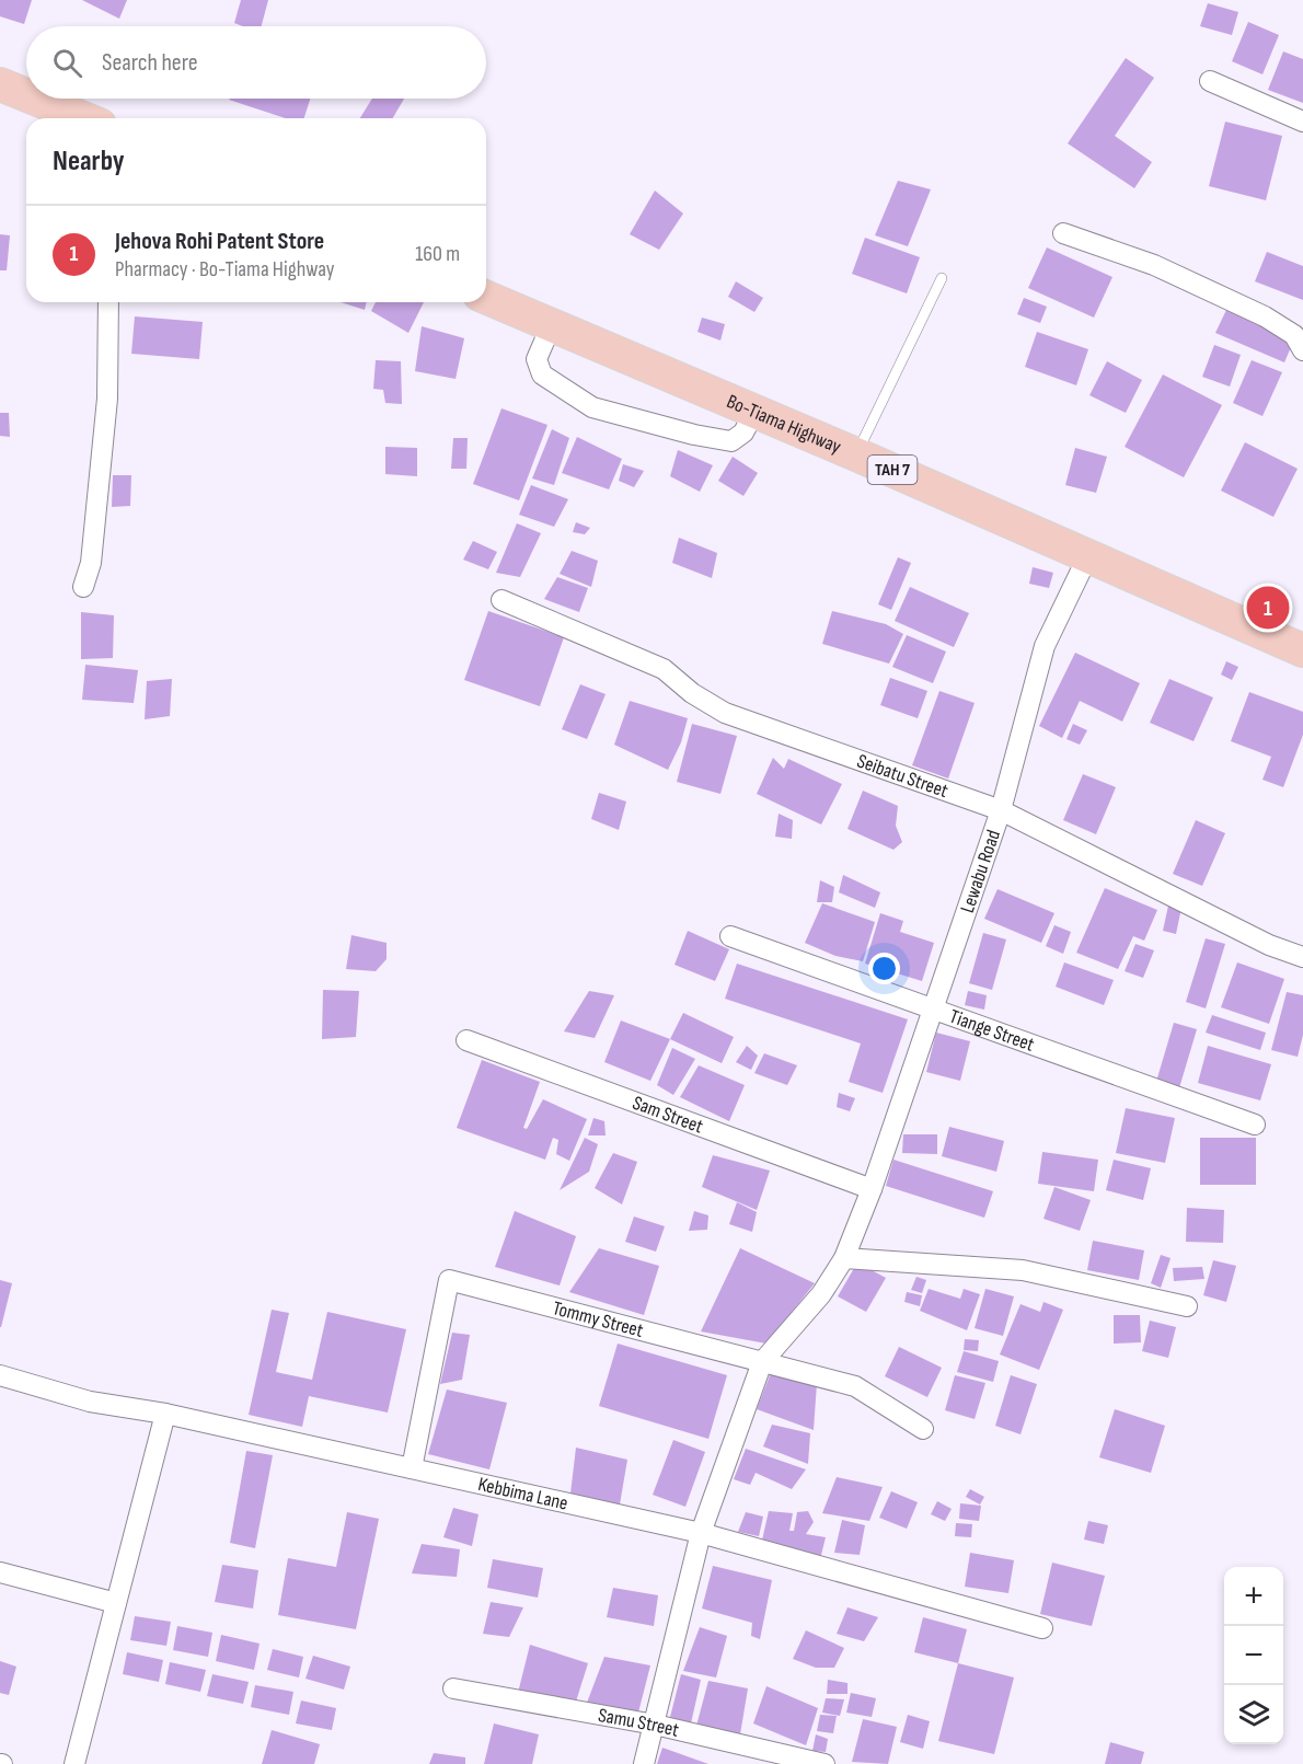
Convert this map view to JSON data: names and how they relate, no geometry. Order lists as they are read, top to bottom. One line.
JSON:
{"streets":{"highway":["Bo-Tiama Highway","TAH 7"],"street":["Seibatu Street","Lewabu Road","Tiange Street","Sam Street","Tommy Street","Kebbima Lane","Samu Street"]},"crossings":[["Bo-Tiama Highway","Lewabu Road"],["Seibatu Street","Lewabu Road"],["Lewabu Road","Tiange Street"],["Lewabu Road","Sam Street"],["Lewabu Road","Tommy Street"],["Tommy Street","Kebbima Lane"]],"page":{"search":"Search here","heading":"Nearby","list":[{"mark":"1","name":"Jehova Rohi Patent Store","note":"Pharmacy · Bo-Tiama Highway","value":"160 m"}],"pins":"1","map_buttons":["+","−"]}}
